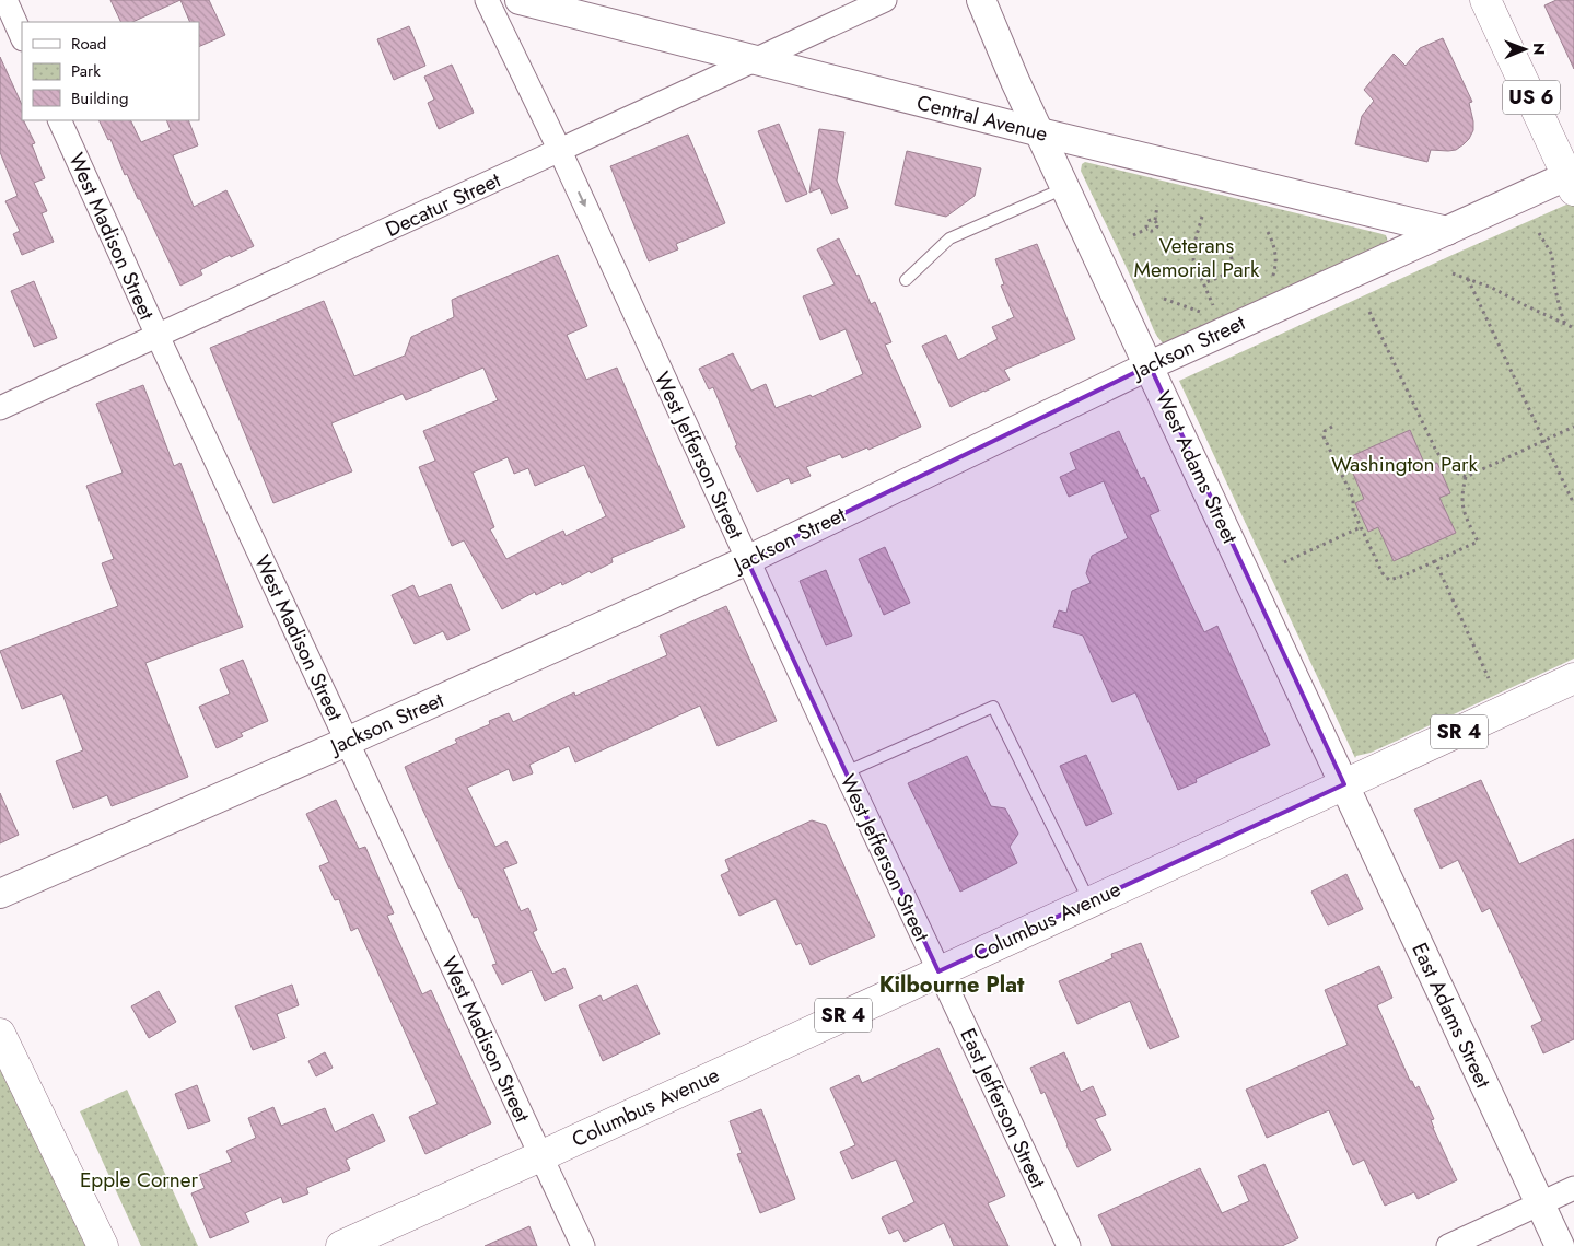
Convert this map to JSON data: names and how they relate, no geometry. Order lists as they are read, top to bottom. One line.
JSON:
{"streets":{"main road":["US 6","SR 4","Columbus Avenue"],"street":["Central Avenue","Decatur Street","West Madison Street","Jackson Street","West Jefferson Street","West Adams Street","East Adams Street","East Jefferson Street"]},"crossings":[["US 6","Jackson Street"],["Central Avenue","Decatur Street"],["Central Avenue","Jackson Street"],["Central Avenue","West Adams Street"],["Decatur Street","West Madison Street"],["Decatur Street","West Jefferson Street"],["West Madison Street","Jackson Street"],["West Madison Street","Columbus Avenue"],["Jackson Street","West Jefferson Street"],["Jackson Street","West Adams Street"],["West Jefferson Street","Columbus Avenue"],["West Jefferson Street","East Jefferson Street"],["West Adams Street","Columbus Avenue"],["West Adams Street","East Adams Street"],["Columbus Avenue","East Adams Street"],["Columbus Avenue","East Jefferson Street"]],"one_way":["West Jefferson Street"],"districts":["Kilbourne Plat"],"parks":["Veterans Memorial Park","Washington Park","Epple Corner"],"legend":["Road","Park","Building"],"north":"right"}
